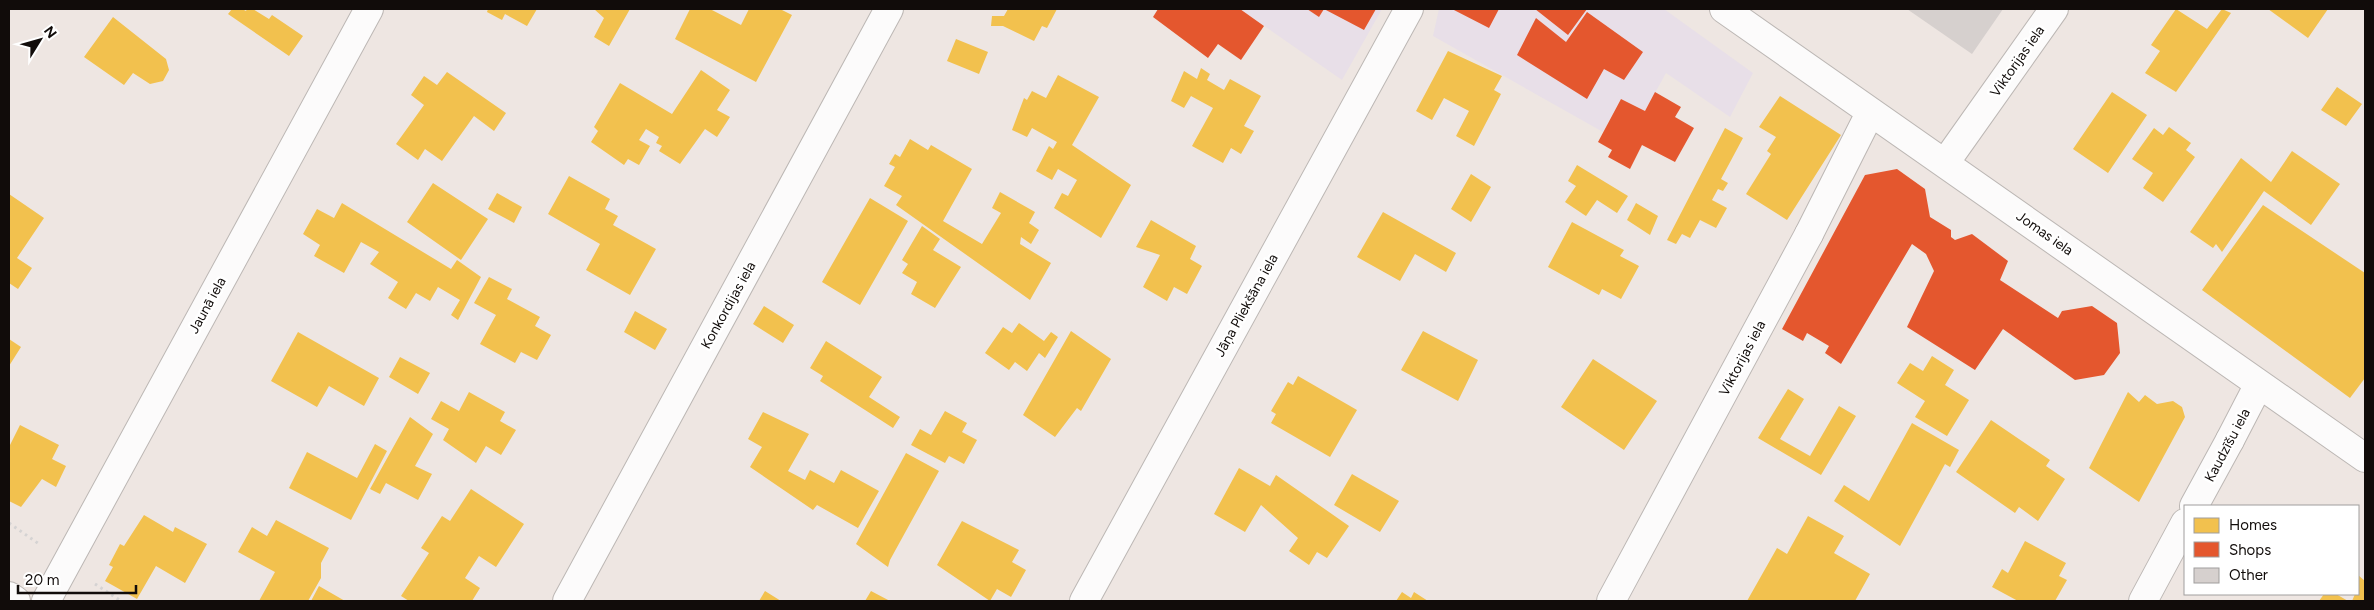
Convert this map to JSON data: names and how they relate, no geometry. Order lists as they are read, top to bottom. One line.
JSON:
{"streets":{"street":["Viktorijas iela","Jomas iela","Jaunā iela","Konkordijas iela","Jāņa Pliekšāna iela","Kaudzīšu iela"]},"crossings":[["Viktorijas iela","Jomas iela"],["Jomas iela","Kaudzīšu iela"]],"legend":["Homes","Shops","Other"],"scale_bar":"20 m","north":"top right"}
